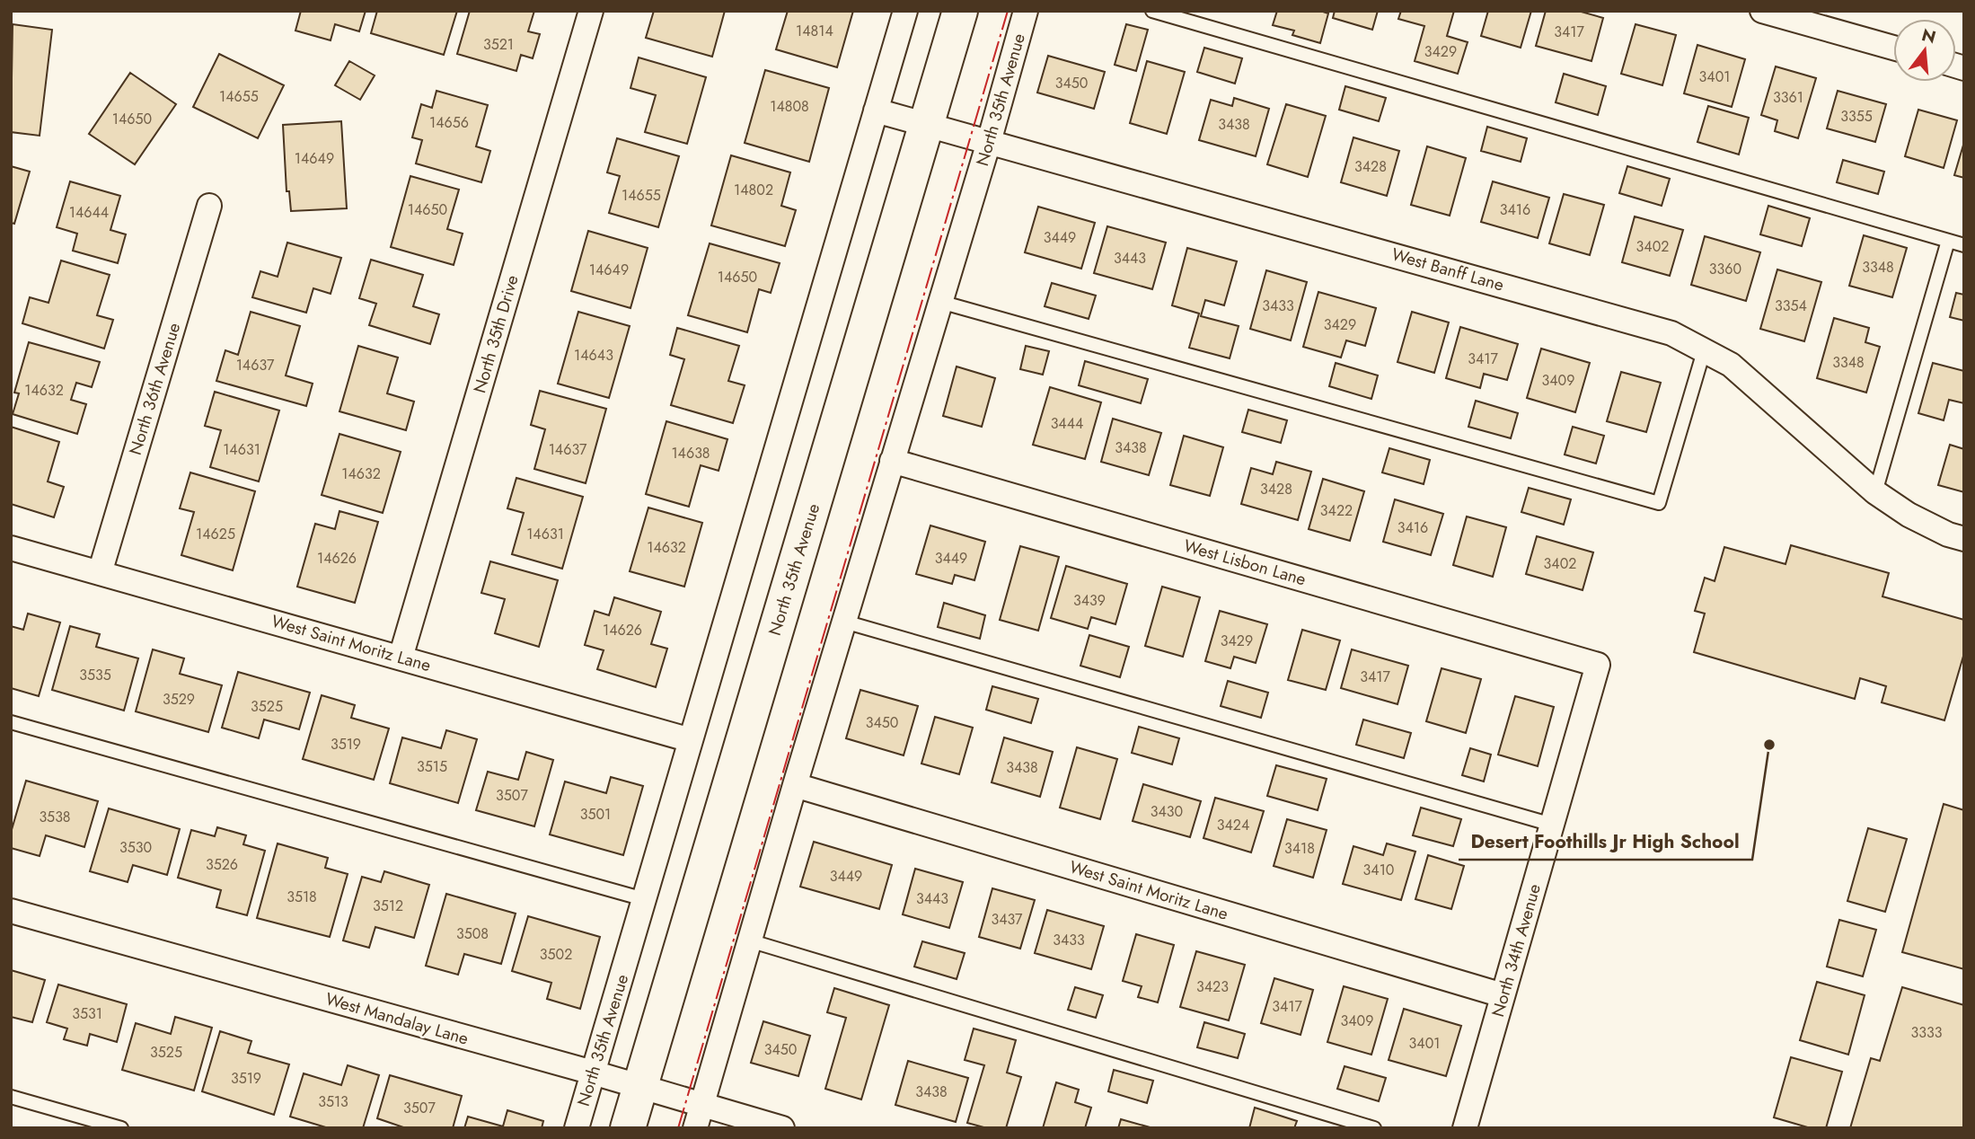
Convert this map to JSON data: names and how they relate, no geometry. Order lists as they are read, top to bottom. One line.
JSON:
{"streets":{"main road":["North 35th Avenue"],"street":["West Banff Lane","North 35th Drive","North 36th Avenue","West Lisbon Lane","West Saint Moritz Lane","North 34th Avenue","West Mandalay Lane"]},"crossings":[["North 35th Avenue","West Banff Lane"],["North 35th Avenue","West Lisbon Lane"],["North 35th Avenue","West Saint Moritz Lane"],["North 35th Avenue","West Mandalay Lane"],["North 35th Drive","West Saint Moritz Lane"],["North 36th Avenue","West Saint Moritz Lane"],["West Lisbon Lane","North 34th Avenue"],["West Saint Moritz Lane","North 34th Avenue"]],"places":["Desert Foothills Jr High School"],"house_numbers":["14814","3417","3521","3429","3401","3450","14655","3361","14808","3355","14650","14656","3438","14649","3428","14802","14655","14650","3416","14644","3449","3402","3443","3348","3360","14649","14650","3433","3354","3429","14643","3417","3348","14637","3409","14632","3444","3438","14631","14637","14638","14632","3428","3422","3416","14625","14631","14632","14626","3449","3402","3439","14626","3429","3535","3417","3529","3525","3450","3519","3515","3438","3507","3430","3501","3538","3424","3530","3418","3526","3410","3449","3518","3443","3512","3437","3508","3433","3502","3423","3417","3531","3409","3333","3401","3450","3525","3519","3438","3513","3507"],"north":"top"}
